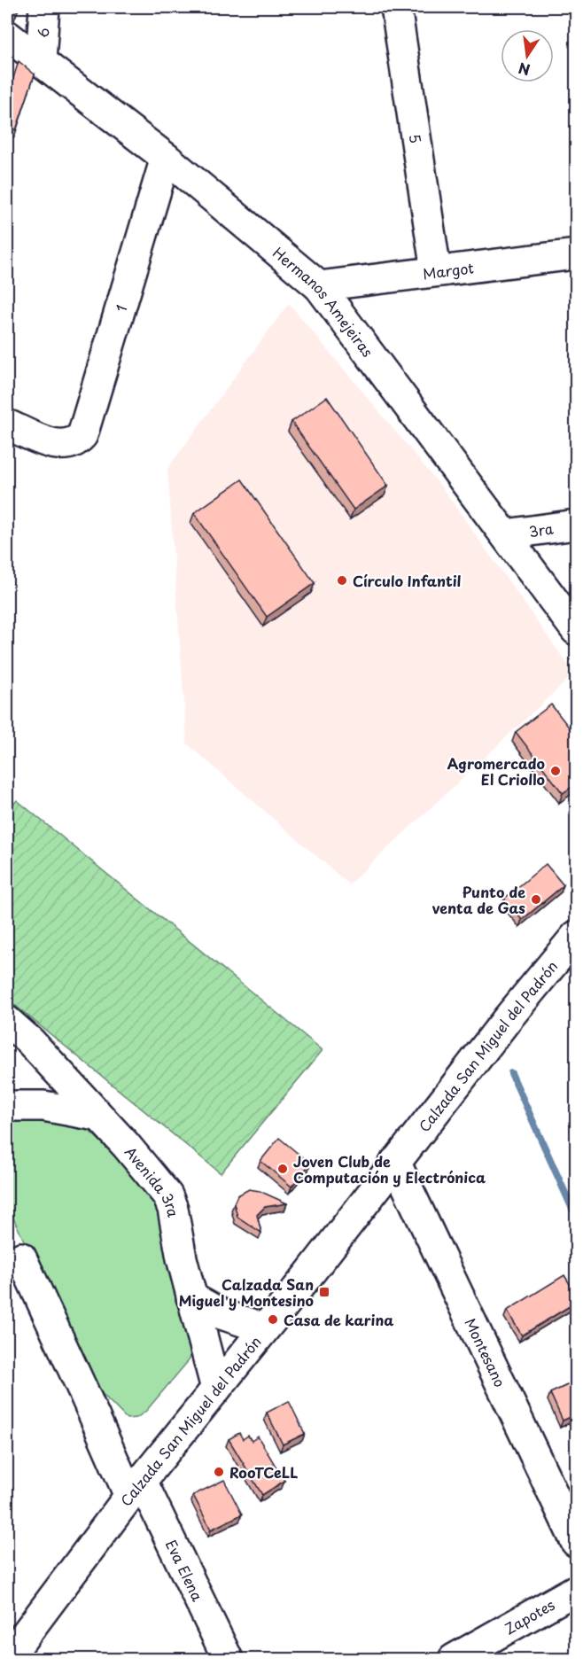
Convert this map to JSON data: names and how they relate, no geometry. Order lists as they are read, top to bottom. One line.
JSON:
{"streets":{"street":["6","5","Margot","Hermanos Amejeiras","1","3ra","Calzada San Miguel del Padrón","Avenida 3ra","Montesano","Eva Elena","Zapotes"]},"crossings":[["6","Hermanos Amejeiras"],["5","Margot"],["Margot","Hermanos Amejeiras"],["Hermanos Amejeiras","1"],["Hermanos Amejeiras","3ra"],["Calzada San Miguel del Padrón","Avenida 3ra"],["Calzada San Miguel del Padrón","Montesano"],["Calzada San Miguel del Padrón","Eva Elena"]],"places":{"other":["Círculo Infantil","Agromercado El Criollo","Punto de venta de Gas","Joven Club de Computación y Electrónica","Casa de karina","RooTCeLL"],"transit":["Calzada San Miguel y Montesino"]},"north":"bottom"}
